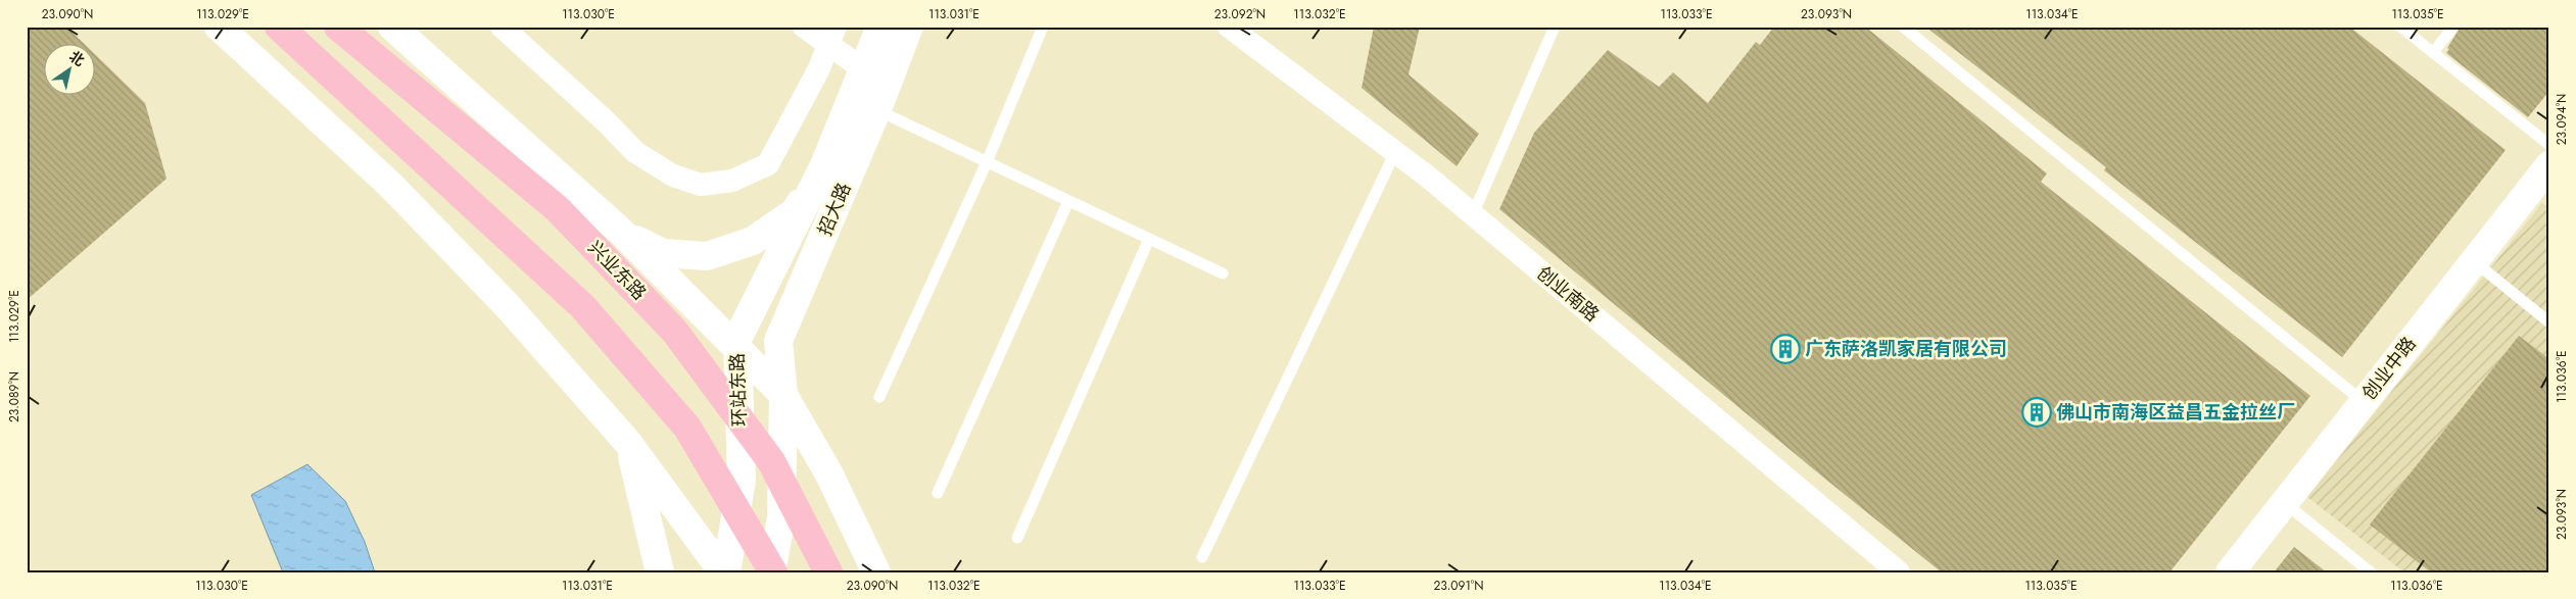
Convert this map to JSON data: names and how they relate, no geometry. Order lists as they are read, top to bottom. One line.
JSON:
{"streets":{"main road":["招大路","兴业东路","创业中路","环站东路"],"street":["创业南路"]},"crossings":[["招大路","环站东路"]],"places":{"building":["广东萨洛凯家居有限公司","佛山市南海区益昌五金拉丝厂"]},"north":"top right","coordinates":["23.090°N","113.029°E","113.030°E","113.031°E","23.092°N","113.032°E","113.033°E","23.093°N","113.034°E","113.035°E","23.094°N","113.036°E","23.089°N","23.091°N"]}
